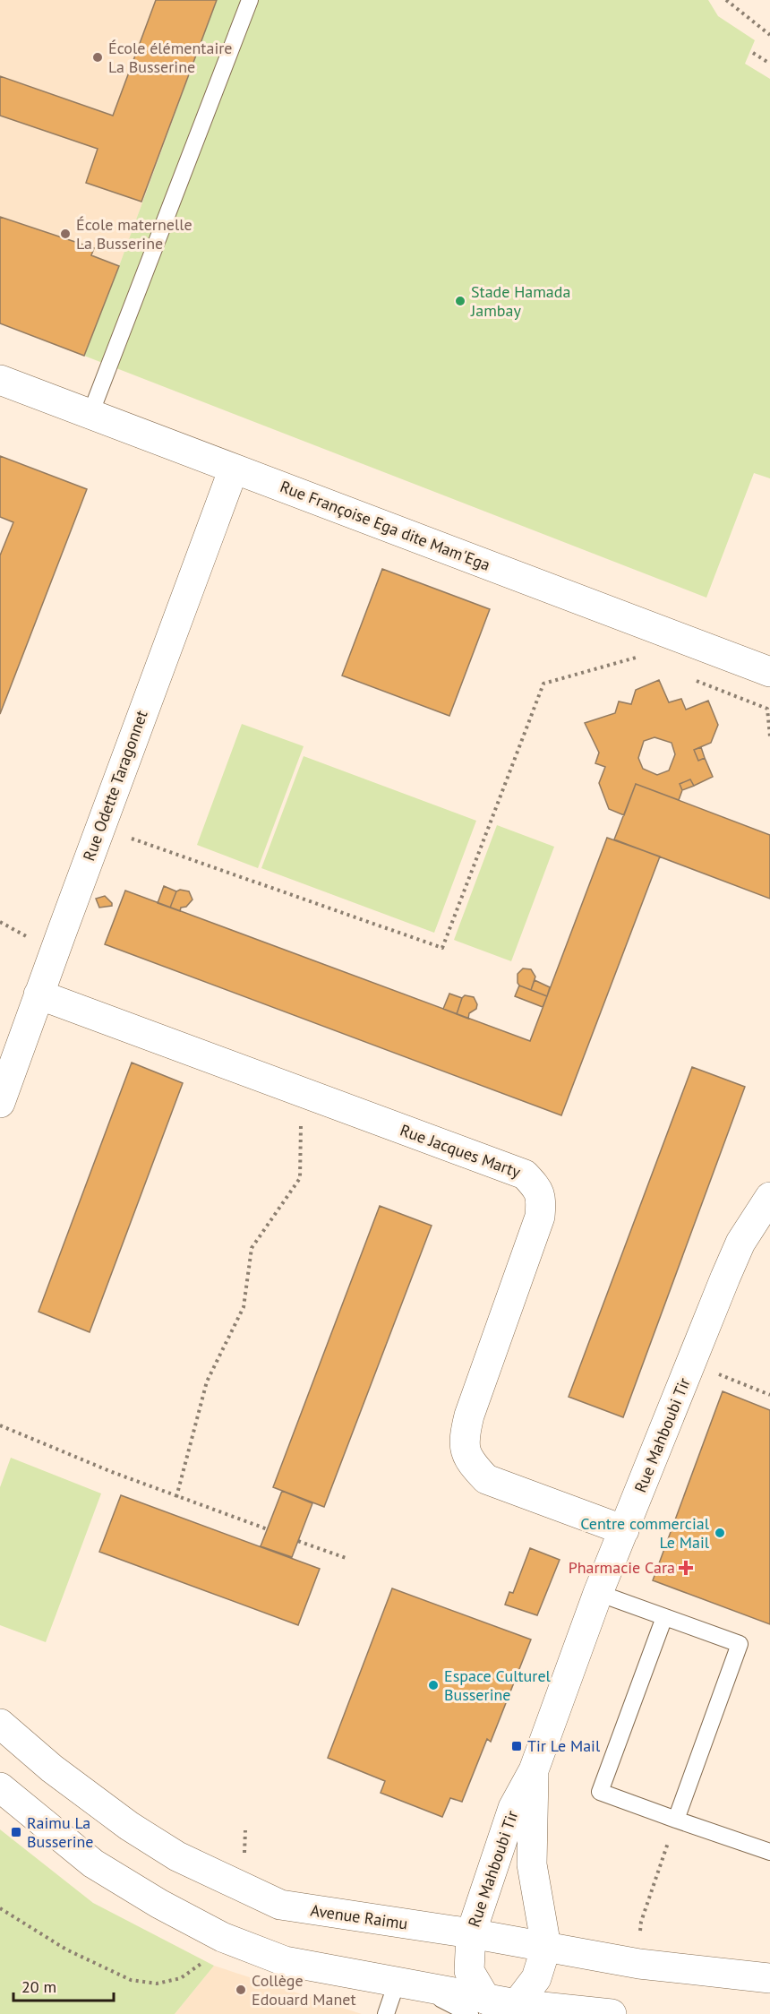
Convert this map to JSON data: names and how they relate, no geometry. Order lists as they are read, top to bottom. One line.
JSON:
{"streets":{"street":["Rue Françoise Ega dite Mam'Ega","Rue Odette Taragonnet","Rue Jacques Marty","Rue Mahboubi Tir","Avenue Raimu"]},"crossings":[["Rue Françoise Ega dite Mam'Ega","Rue Odette Taragonnet"],["Rue Odette Taragonnet","Rue Jacques Marty"],["Rue Jacques Marty","Rue Mahboubi Tir"],["Rue Mahboubi Tir","Avenue Raimu"]],"places":{"other":["École élémentaire La Busserine","École maternelle La Busserine","Stade Hamada Jambay","Centre commercial Le Mail","Espace Culturel Busserine","Collège Edouard Manet"],"health":["Pharmacie Cara"],"transit":["Tir Le Mail","Raimu La Busserine"]},"scale_bar":"20 m"}
